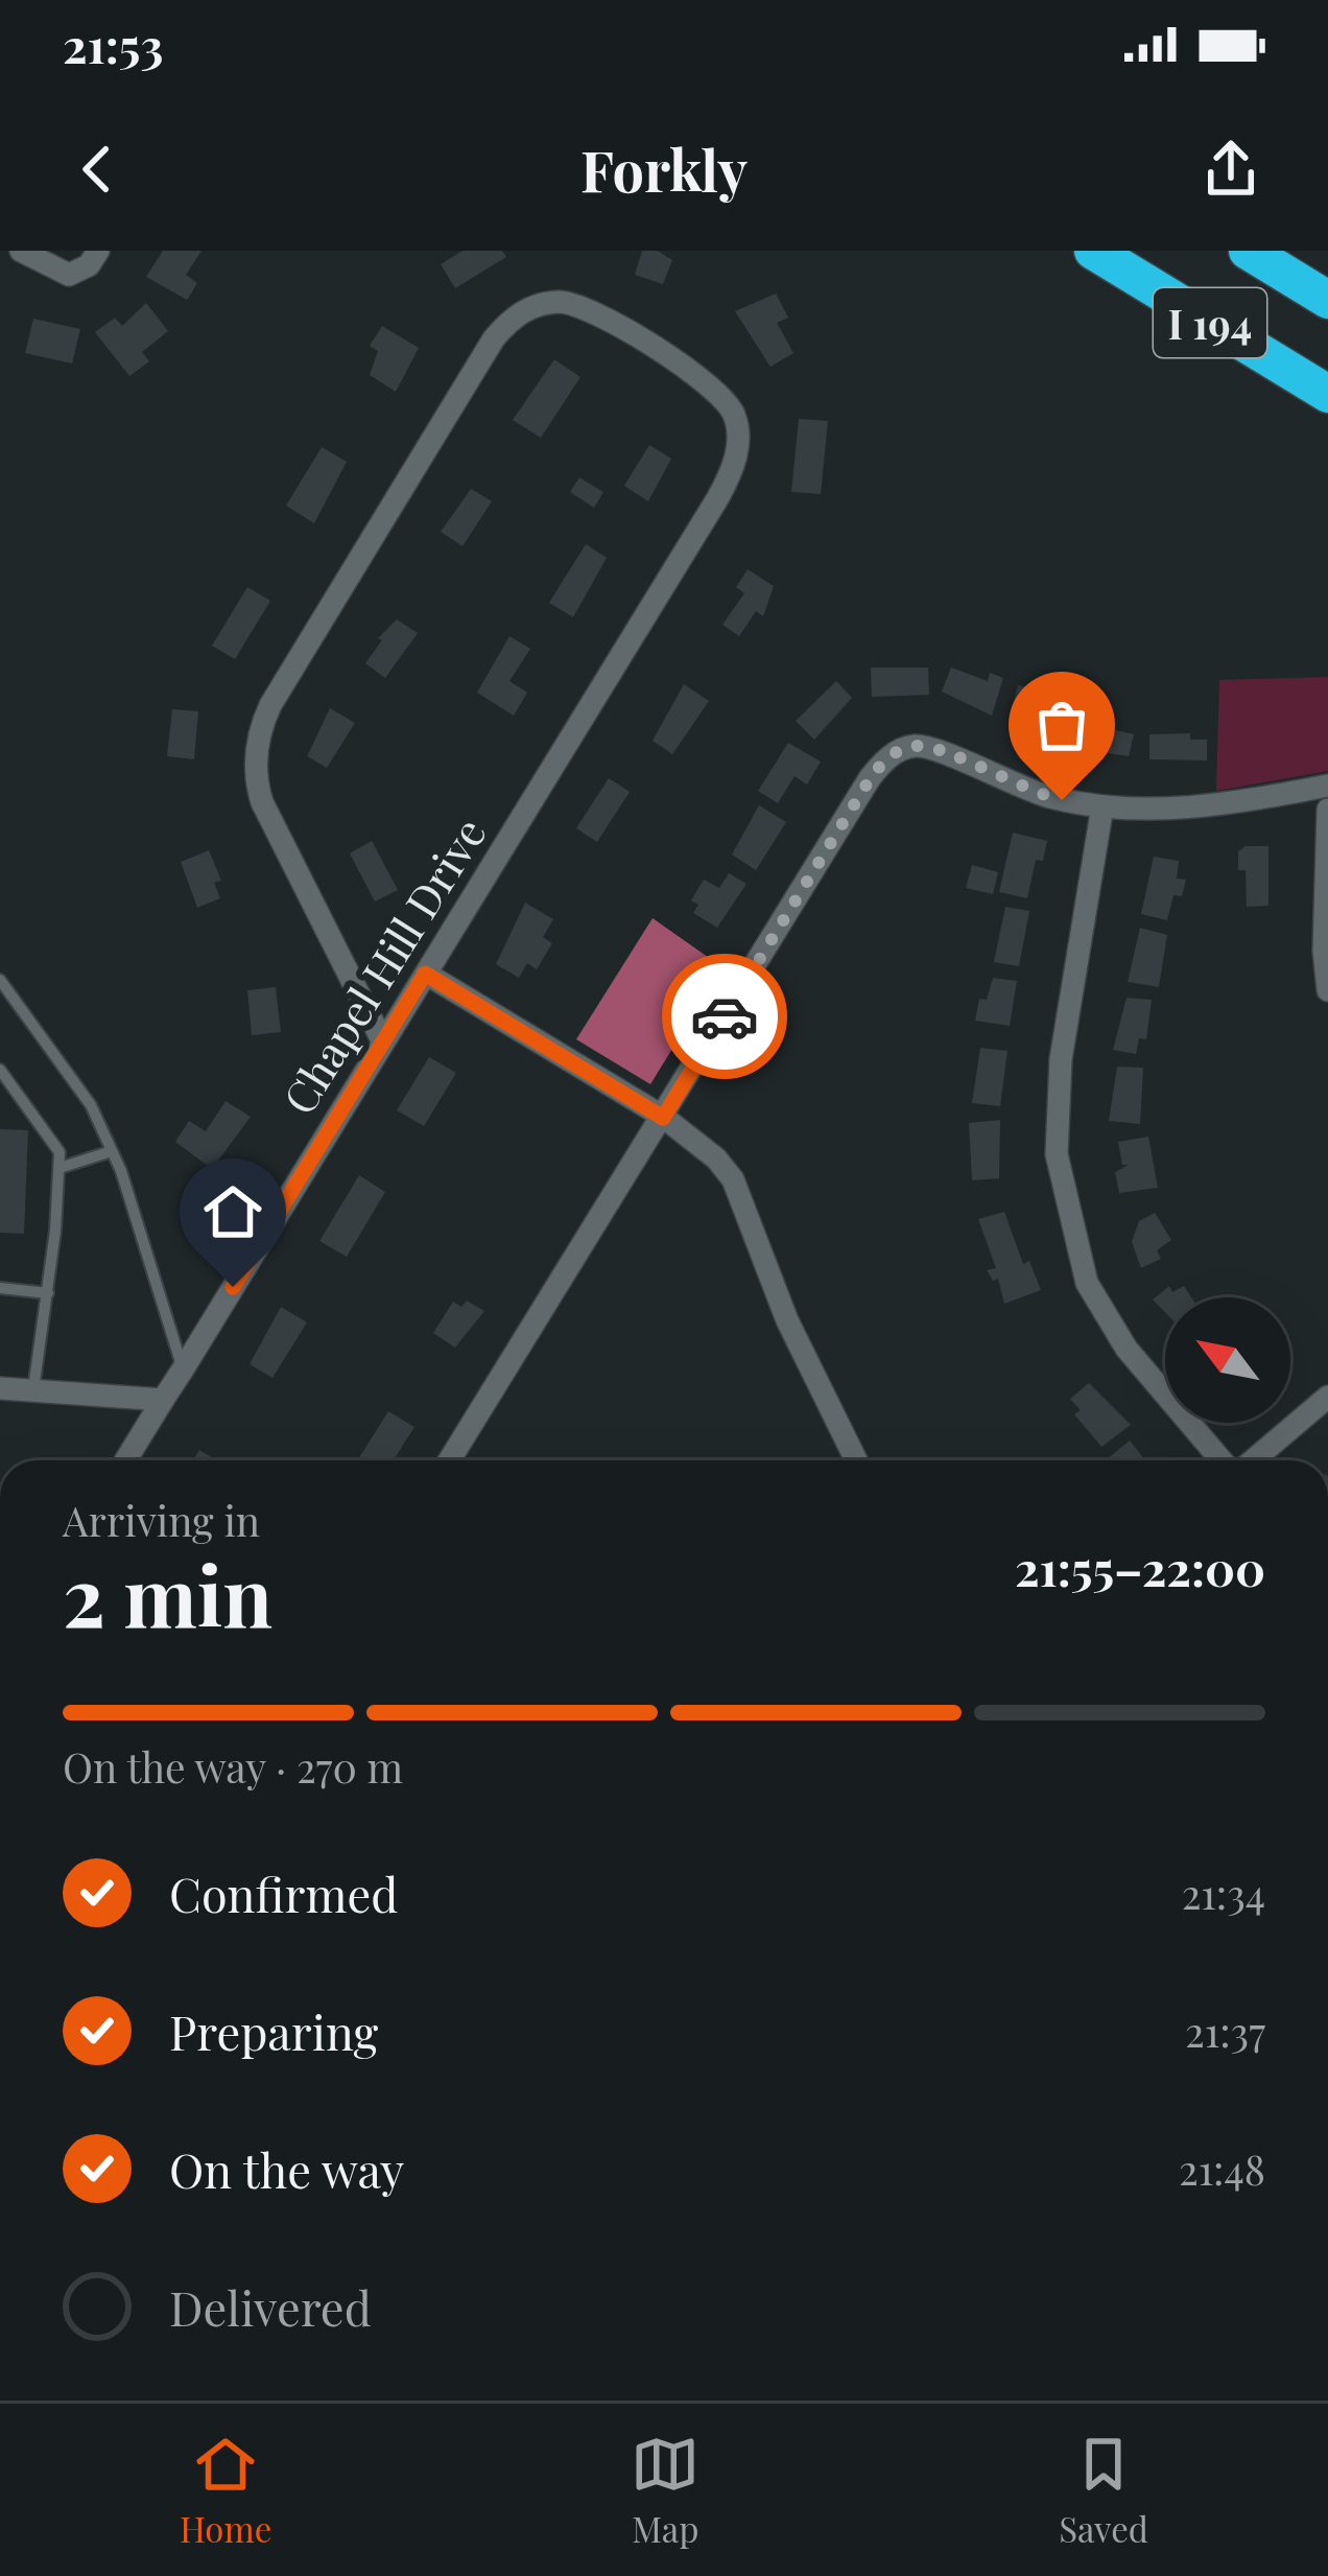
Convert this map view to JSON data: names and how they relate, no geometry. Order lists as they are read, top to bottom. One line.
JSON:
{"streets":{"highway":["I 194"],"street":["Chapel Hill Drive"]},"north":"top left","page":{"status":"21:53","header":"Forkly","heading":["2 min","Arriving in","21:55–22:00"],"bar":"On the way · 270 m","list":[["Confirmed","21:34"],["Preparing","21:37"],["On the way","21:48"],"Delivered"],"tabs":["Home","Map","Saved"]}}
